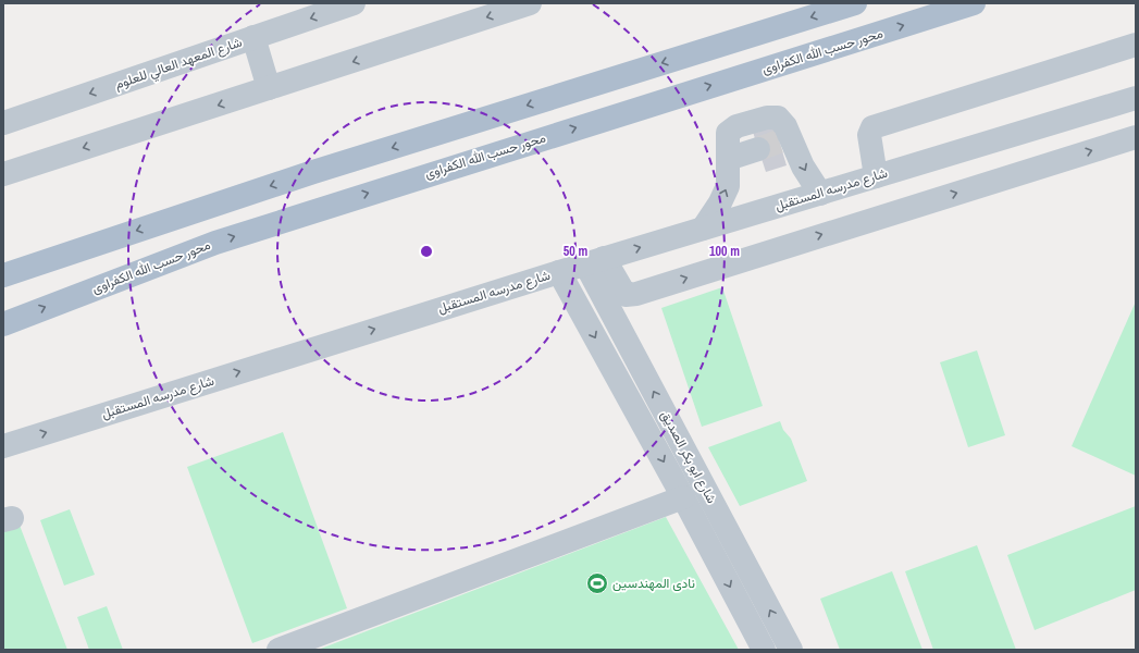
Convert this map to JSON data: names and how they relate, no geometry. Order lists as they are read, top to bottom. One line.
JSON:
{"streets":{"main road":["محور حسب الله الكفراوى"],"street":["شارع المعهد العالي للعلوم","شارع مدرسه المستقبل","شارع ابو بكر الصديق"]},"crossings":[["شارع مدرسه المستقبل","شارع ابو بكر الصديق"]],"one_way":["شارع مدرسه المستقبل"],"places":{"sports":["نادى المهندسين"]},"rings":["50 m","100 m"]}
